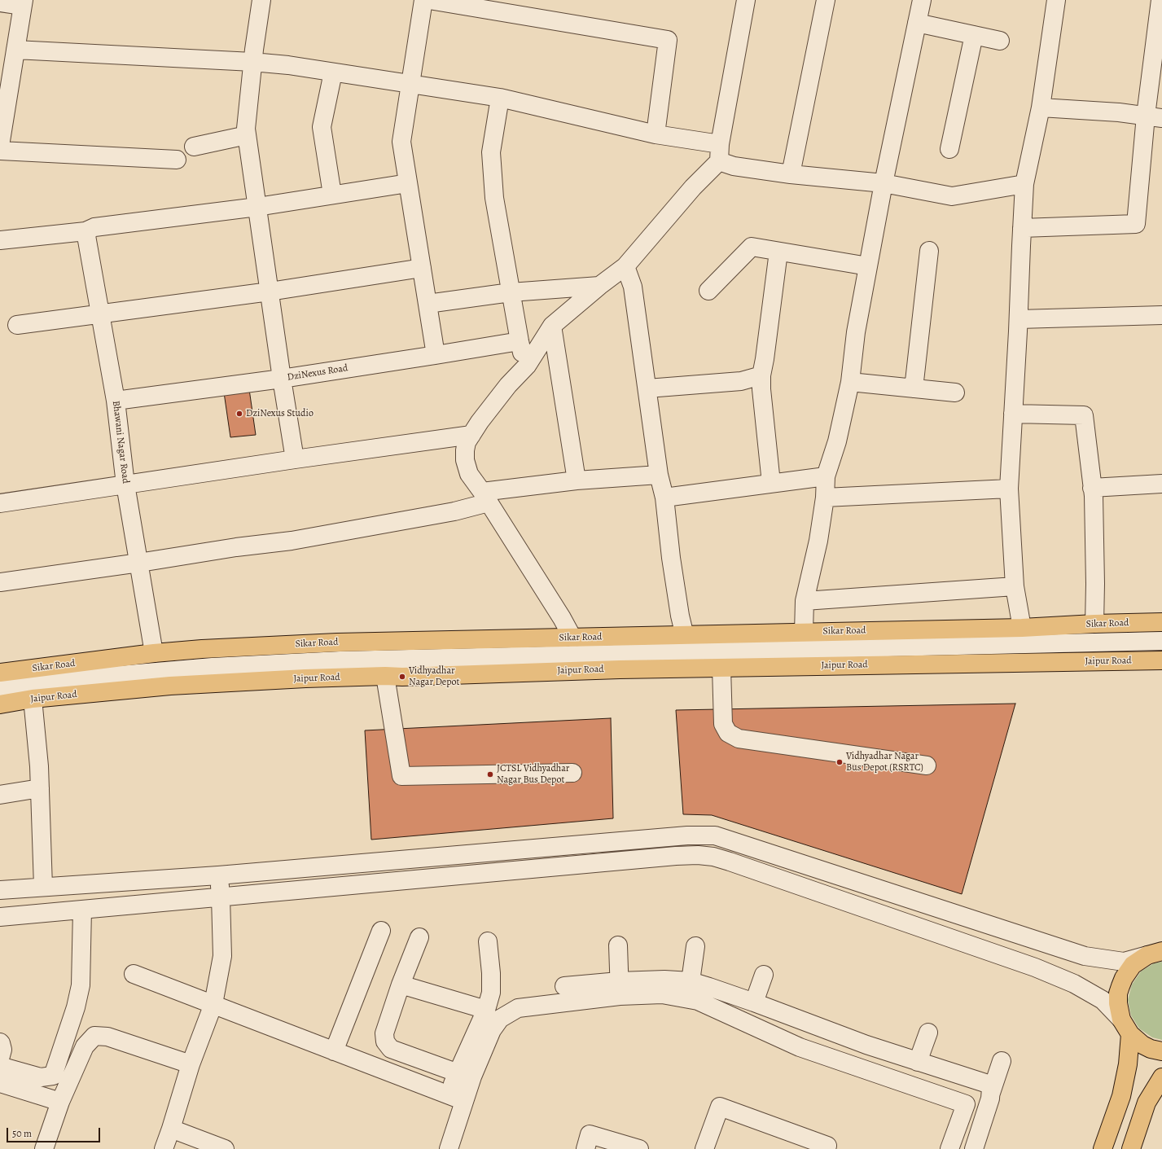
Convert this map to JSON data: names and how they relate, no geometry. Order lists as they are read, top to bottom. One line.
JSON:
{"streets":{"main road":["Sikar Road","Jaipur Road"],"street":["DziNexus Road","Bhawani Nagar Road"]},"crossings":[["DziNexus Road","Bhawani Nagar Road"],["Bhawani Nagar Road","Sikar Road"]],"places":["DziNexus Studio","Vidhyadhar Nagar Depot","Vidhyadhar Nagar Bus Depot (RSRTC)","JCTSL Vidhyadhar Nagar Bus Depot"],"scale_bar":"50 m"}
